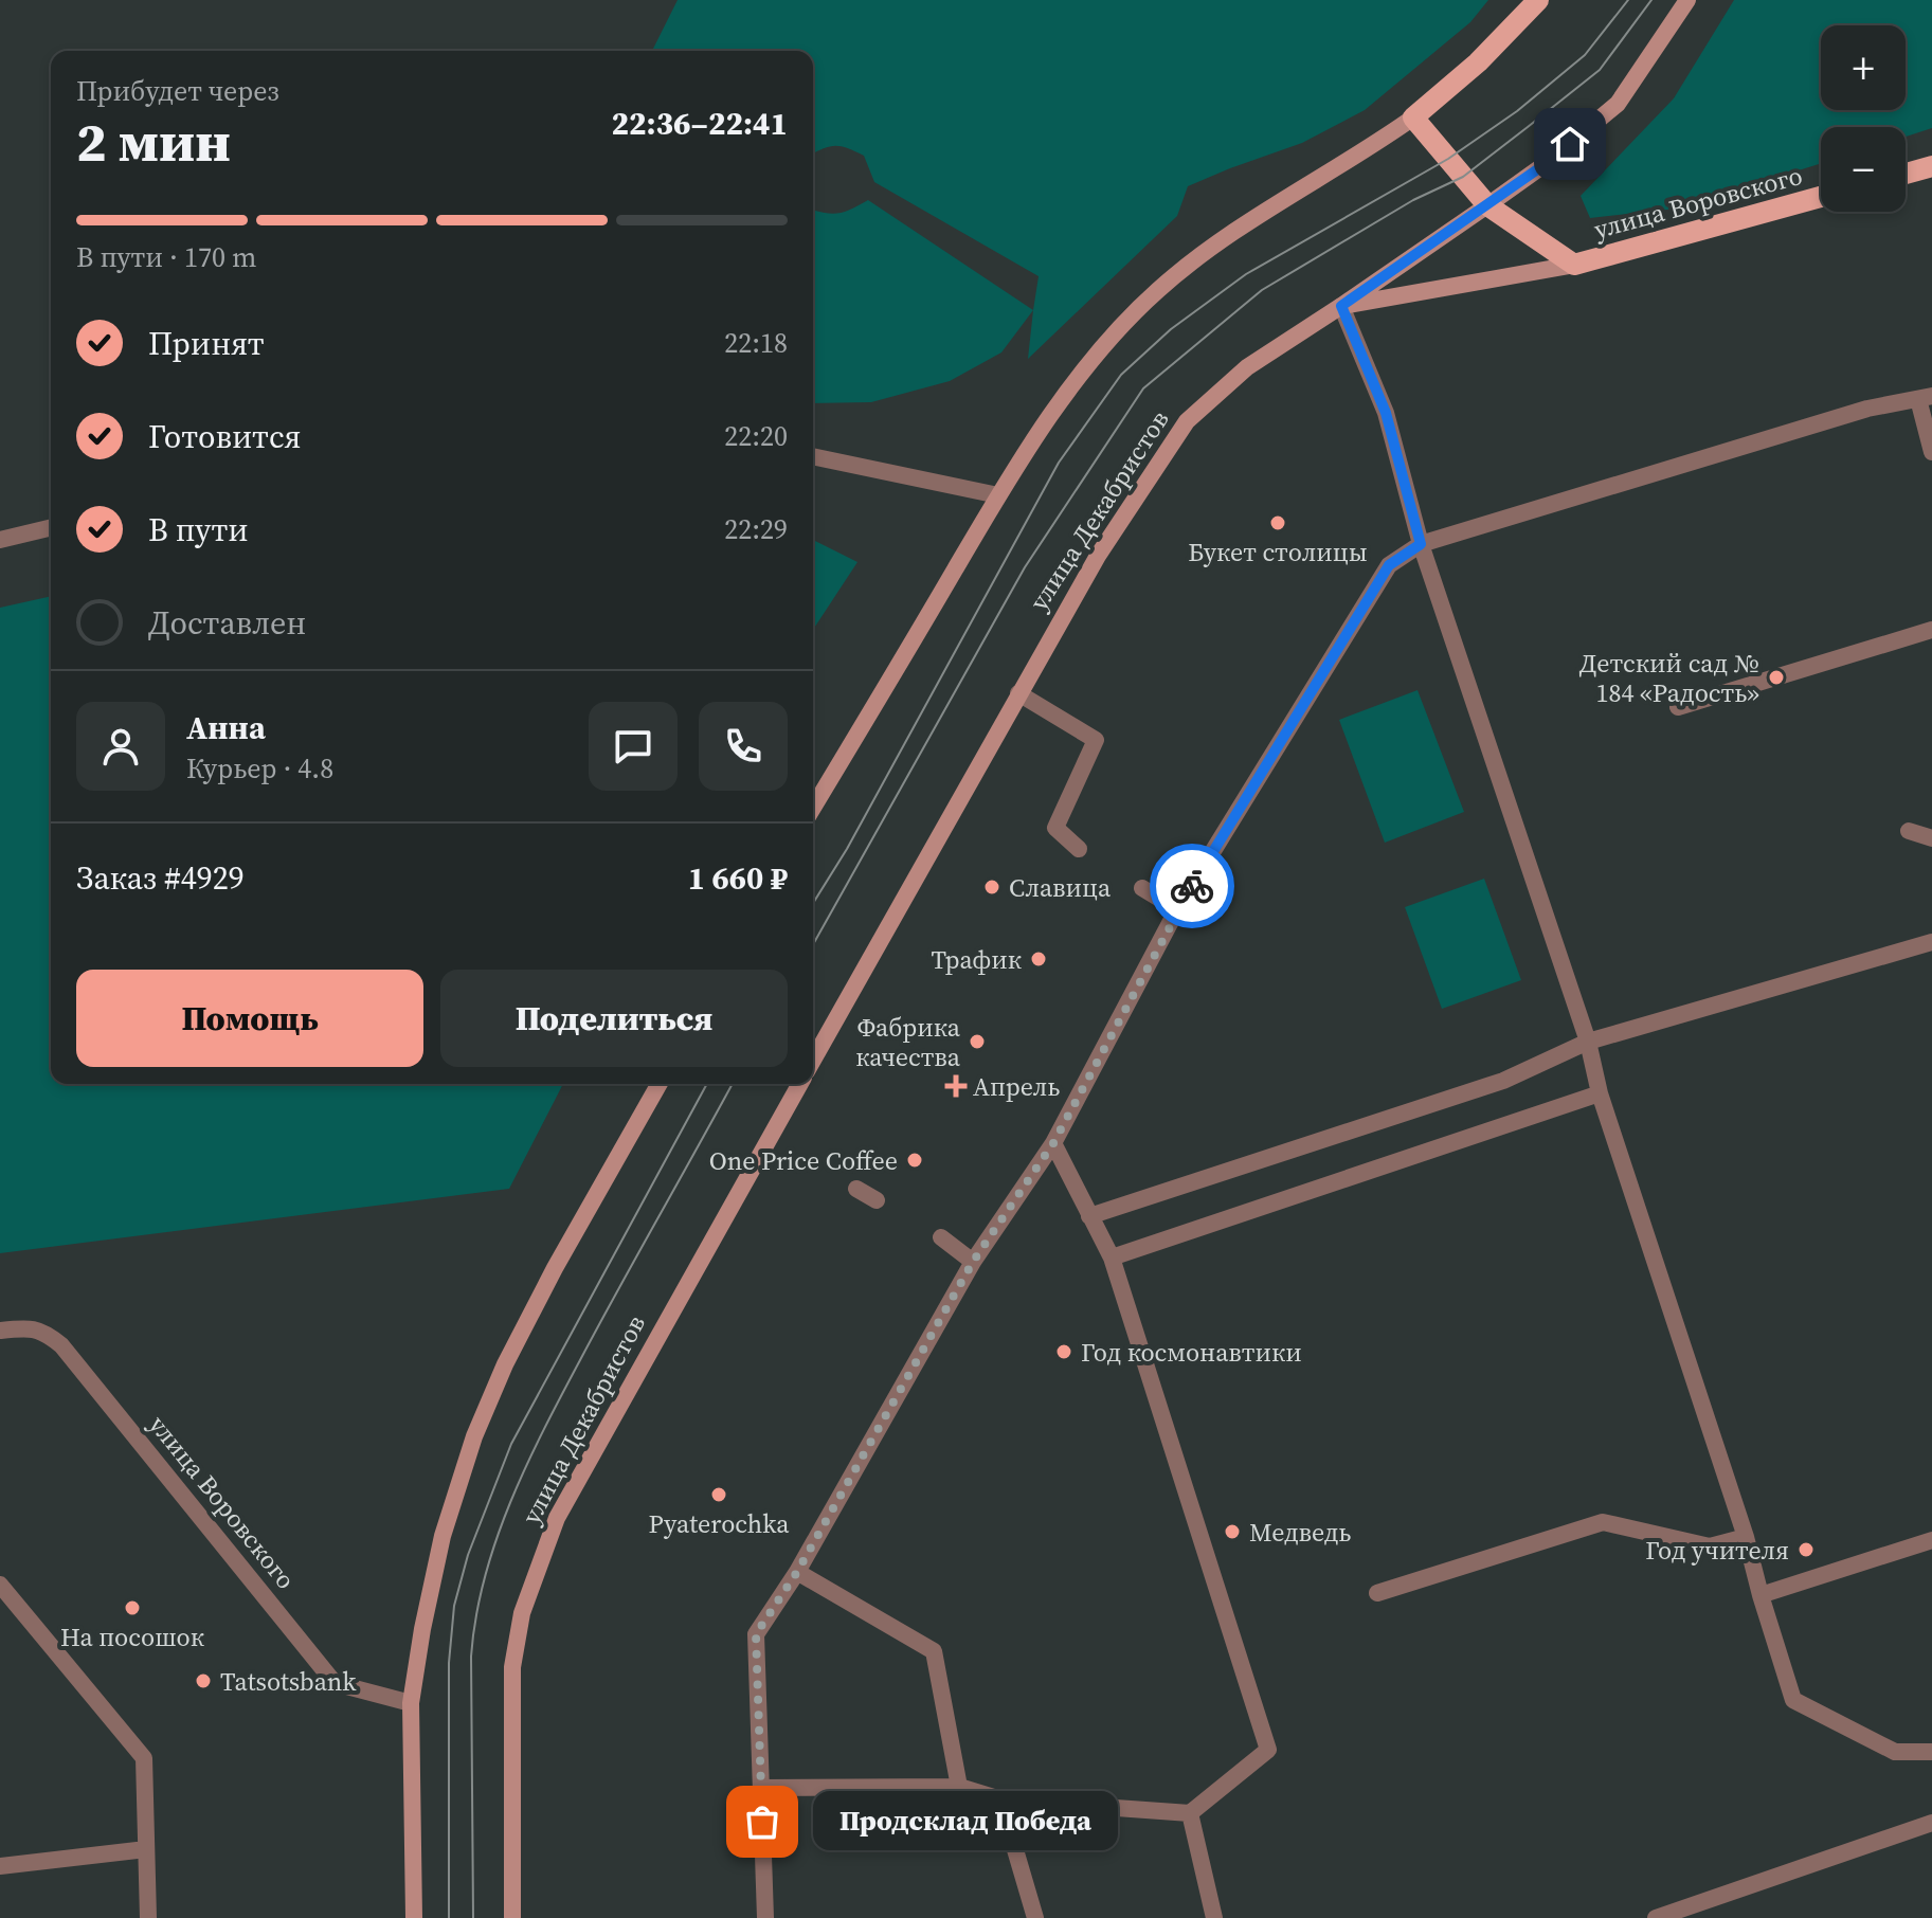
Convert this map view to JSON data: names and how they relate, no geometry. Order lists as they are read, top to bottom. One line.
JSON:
{"streets":{"main road":["улица Воровского","улица Декабристов"]},"crossings":[["улица Воровского","улица Декабристов"]],"places":{"other":["Букет столицы","Детский сад № 184 «Радость»","Славица","Трафик","Фабрика качества","One Price Coffee","Год космонавтики","Pyaterochka","Медведь","Год учителя","На посошок","Tatsotsbank","Продсклад Победа"],"health":["Апрель"]},"page":{"map_buttons":["+","−"],"heading":["2 мин","Прибудет через","22:36–22:41"],"panel":["Анна","Курьер · 4.8","Заказ #4929","1 660 ₽"],"bar":"В пути · 170 m","list":[["Принят","22:18"],["Готовится","22:20"],["В пути","22:29"],"Доставлен"],"buttons":["Помощь","Поделиться"],"bubble":"Продсклад Победа"}}
